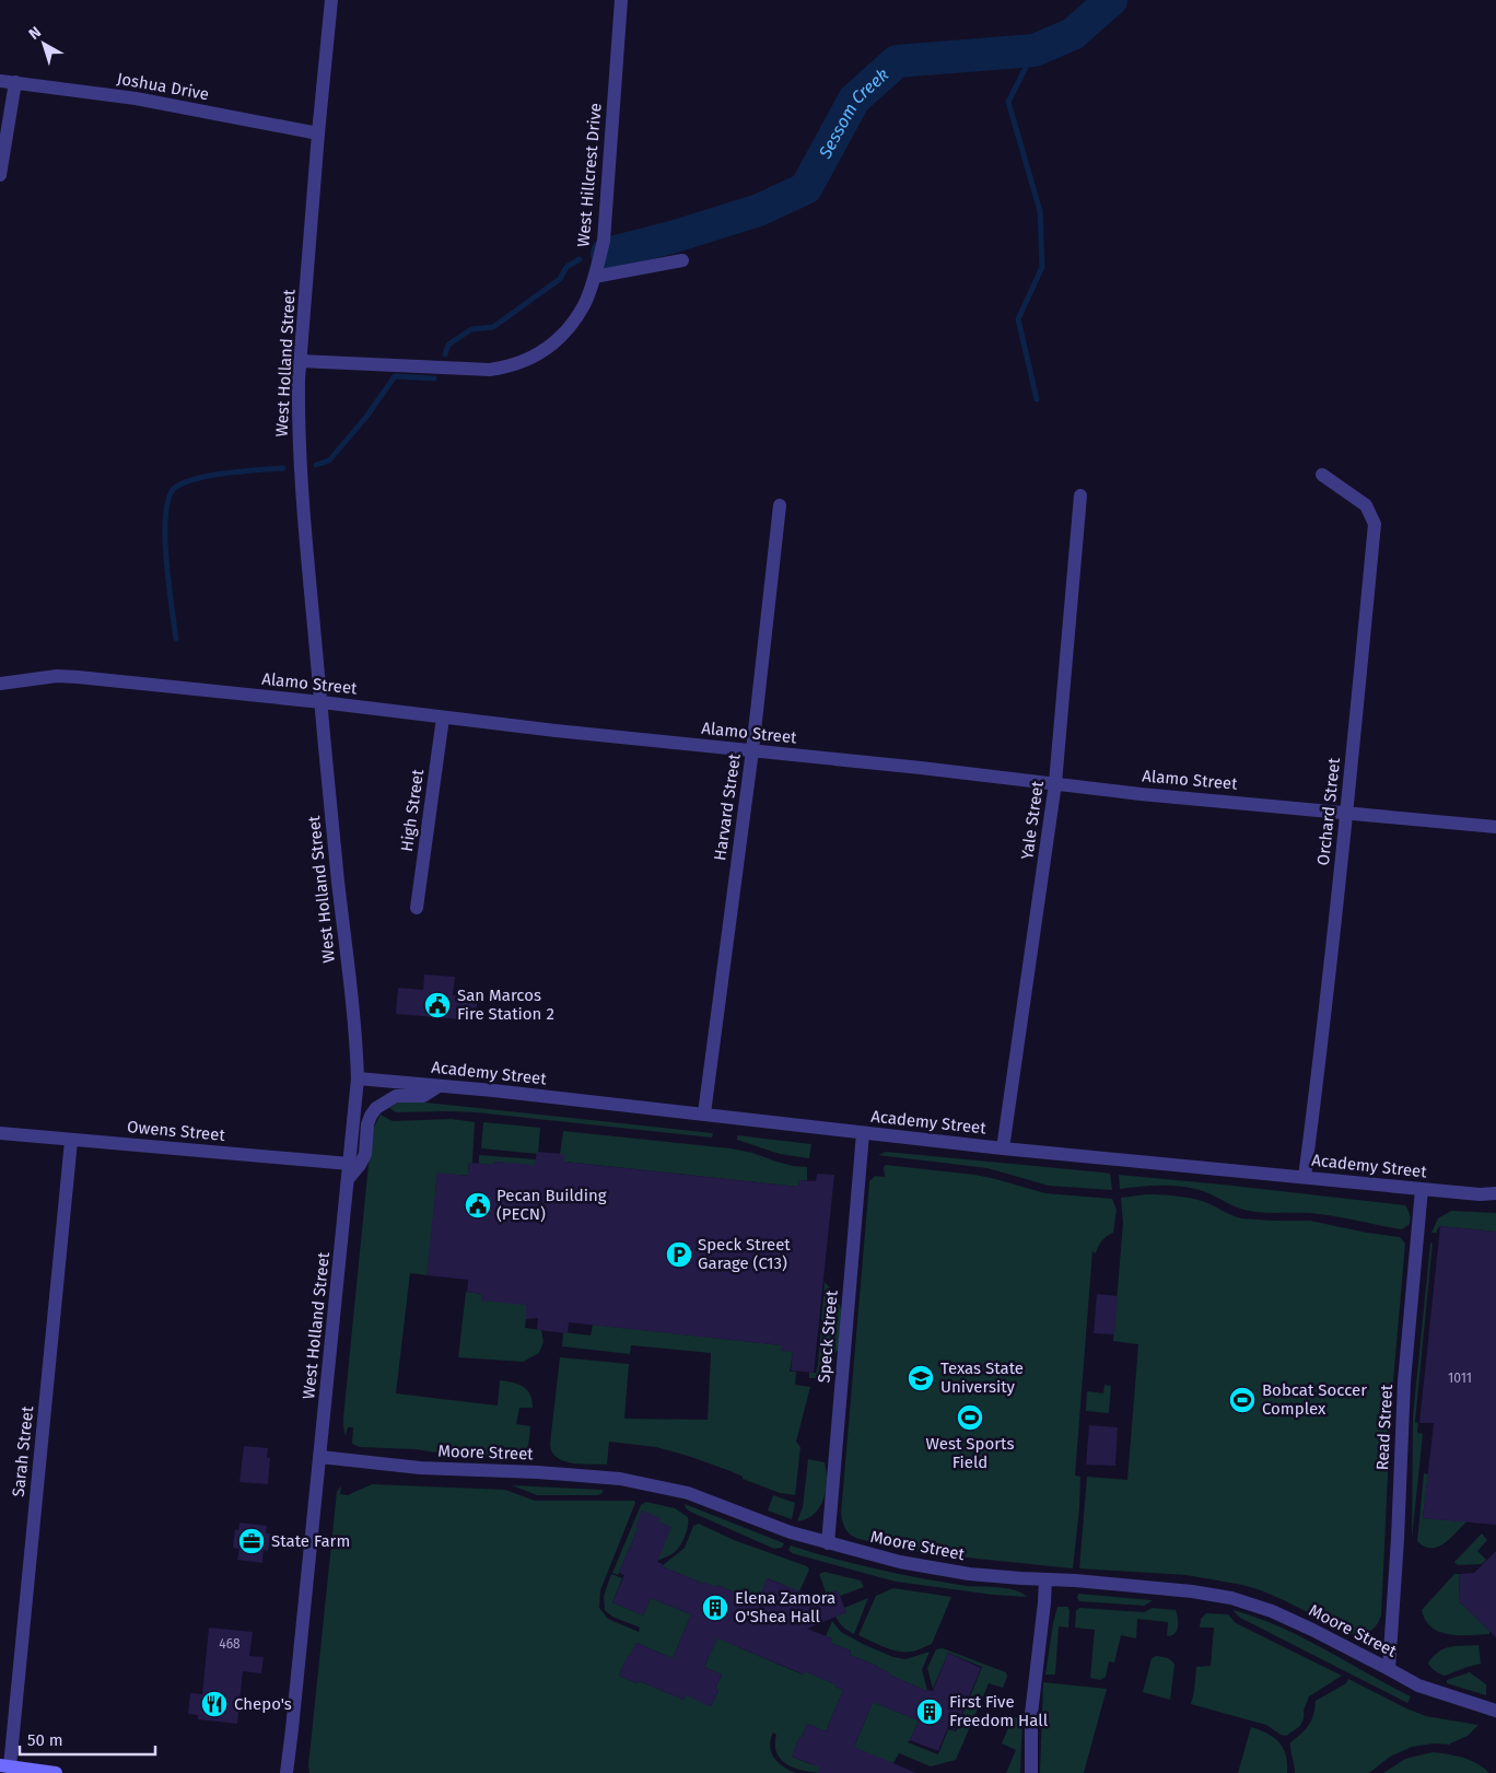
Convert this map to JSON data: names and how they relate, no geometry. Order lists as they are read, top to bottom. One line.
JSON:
{"streets":{"street":["Joshua Drive","West Hillcrest Drive","West Holland Street","Alamo Street","Harvard Street","High Street","Orchard Street","Yale Street","Academy Street","Owens Street","Speck Street","Read Street","Sarah Street","Moore Street"]},"crossings":[["Joshua Drive","West Holland Street"],["West Hillcrest Drive","West Holland Street"],["West Holland Street","Alamo Street"],["West Holland Street","Academy Street"],["West Holland Street","Owens Street"],["West Holland Street","Moore Street"],["Alamo Street","Harvard Street"],["Alamo Street","High Street"],["Alamo Street","Orchard Street"],["Alamo Street","Yale Street"],["Harvard Street","Academy Street"],["Orchard Street","Academy Street"],["Yale Street","Academy Street"],["Academy Street","Speck Street"],["Academy Street","Read Street"],["Owens Street","Sarah Street"],["Speck Street","Moore Street"],["Read Street","Moore Street"]],"water":["Sessom Creek"],"places":{"public building":["San Marcos Fire Station 2","Pecan Building (PECN)"],"parking":["Speck Street Garage (C13)"],"school or university":["Texas State University"],"sports":["Bobcat Soccer Complex","West Sports Field"],"office":["State Farm"],"building":["Elena Zamora O'Shea Hall","First Five Freedom Hall"],"restaurant":["Chepo's"]},"house_numbers":["1011","468"],"scale_bar":"50 m","north":"top left"}
